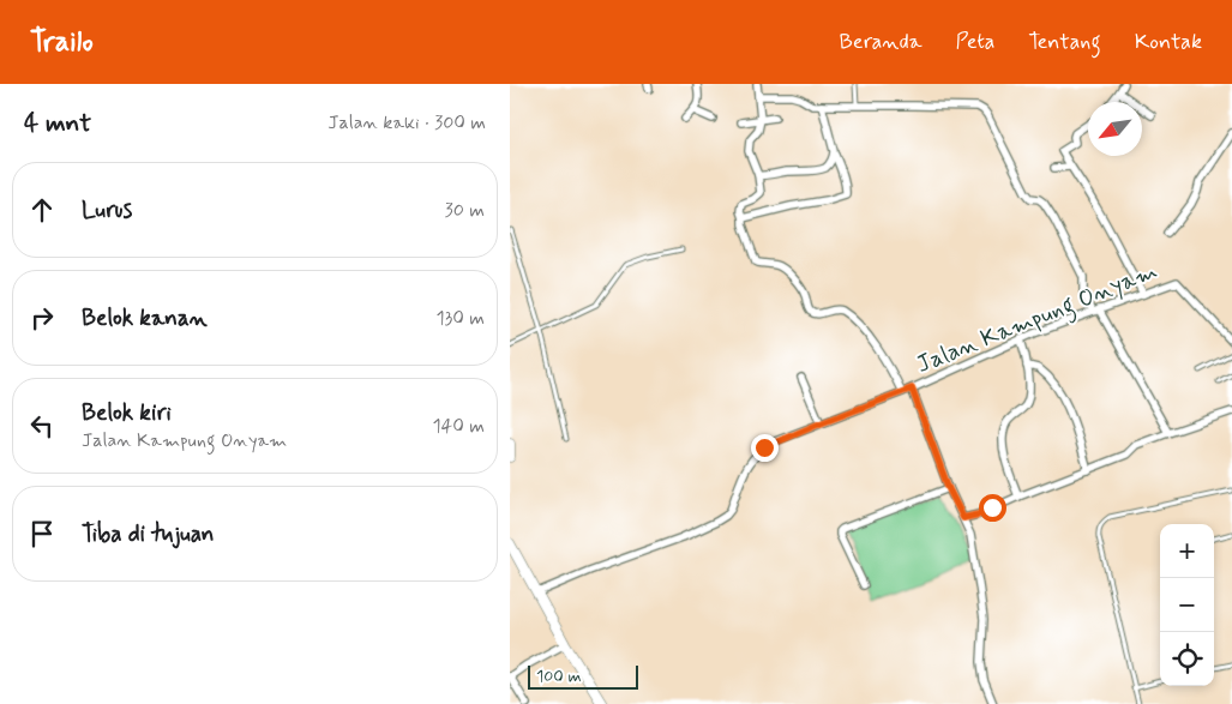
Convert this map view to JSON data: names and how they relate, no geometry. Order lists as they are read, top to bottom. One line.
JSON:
{"streets":{"street":["Jalan Kampung Onyam"]},"scale_bar":"100 m","north":"bottom left","page":{"header":"Trailo","nav":["Beranda","Peta","Tentang","Kontak"],"heading":["4 mnt","Jalan kaki · 300 m"],"list":[["Lurus","30 m"],["Belok kanan","130 m"],["Belok kiri","Jalan Kampung Onyam","140 m"],"Tiba di tujuan"],"map_buttons":["+","−"],"scale":"100 m"}}
